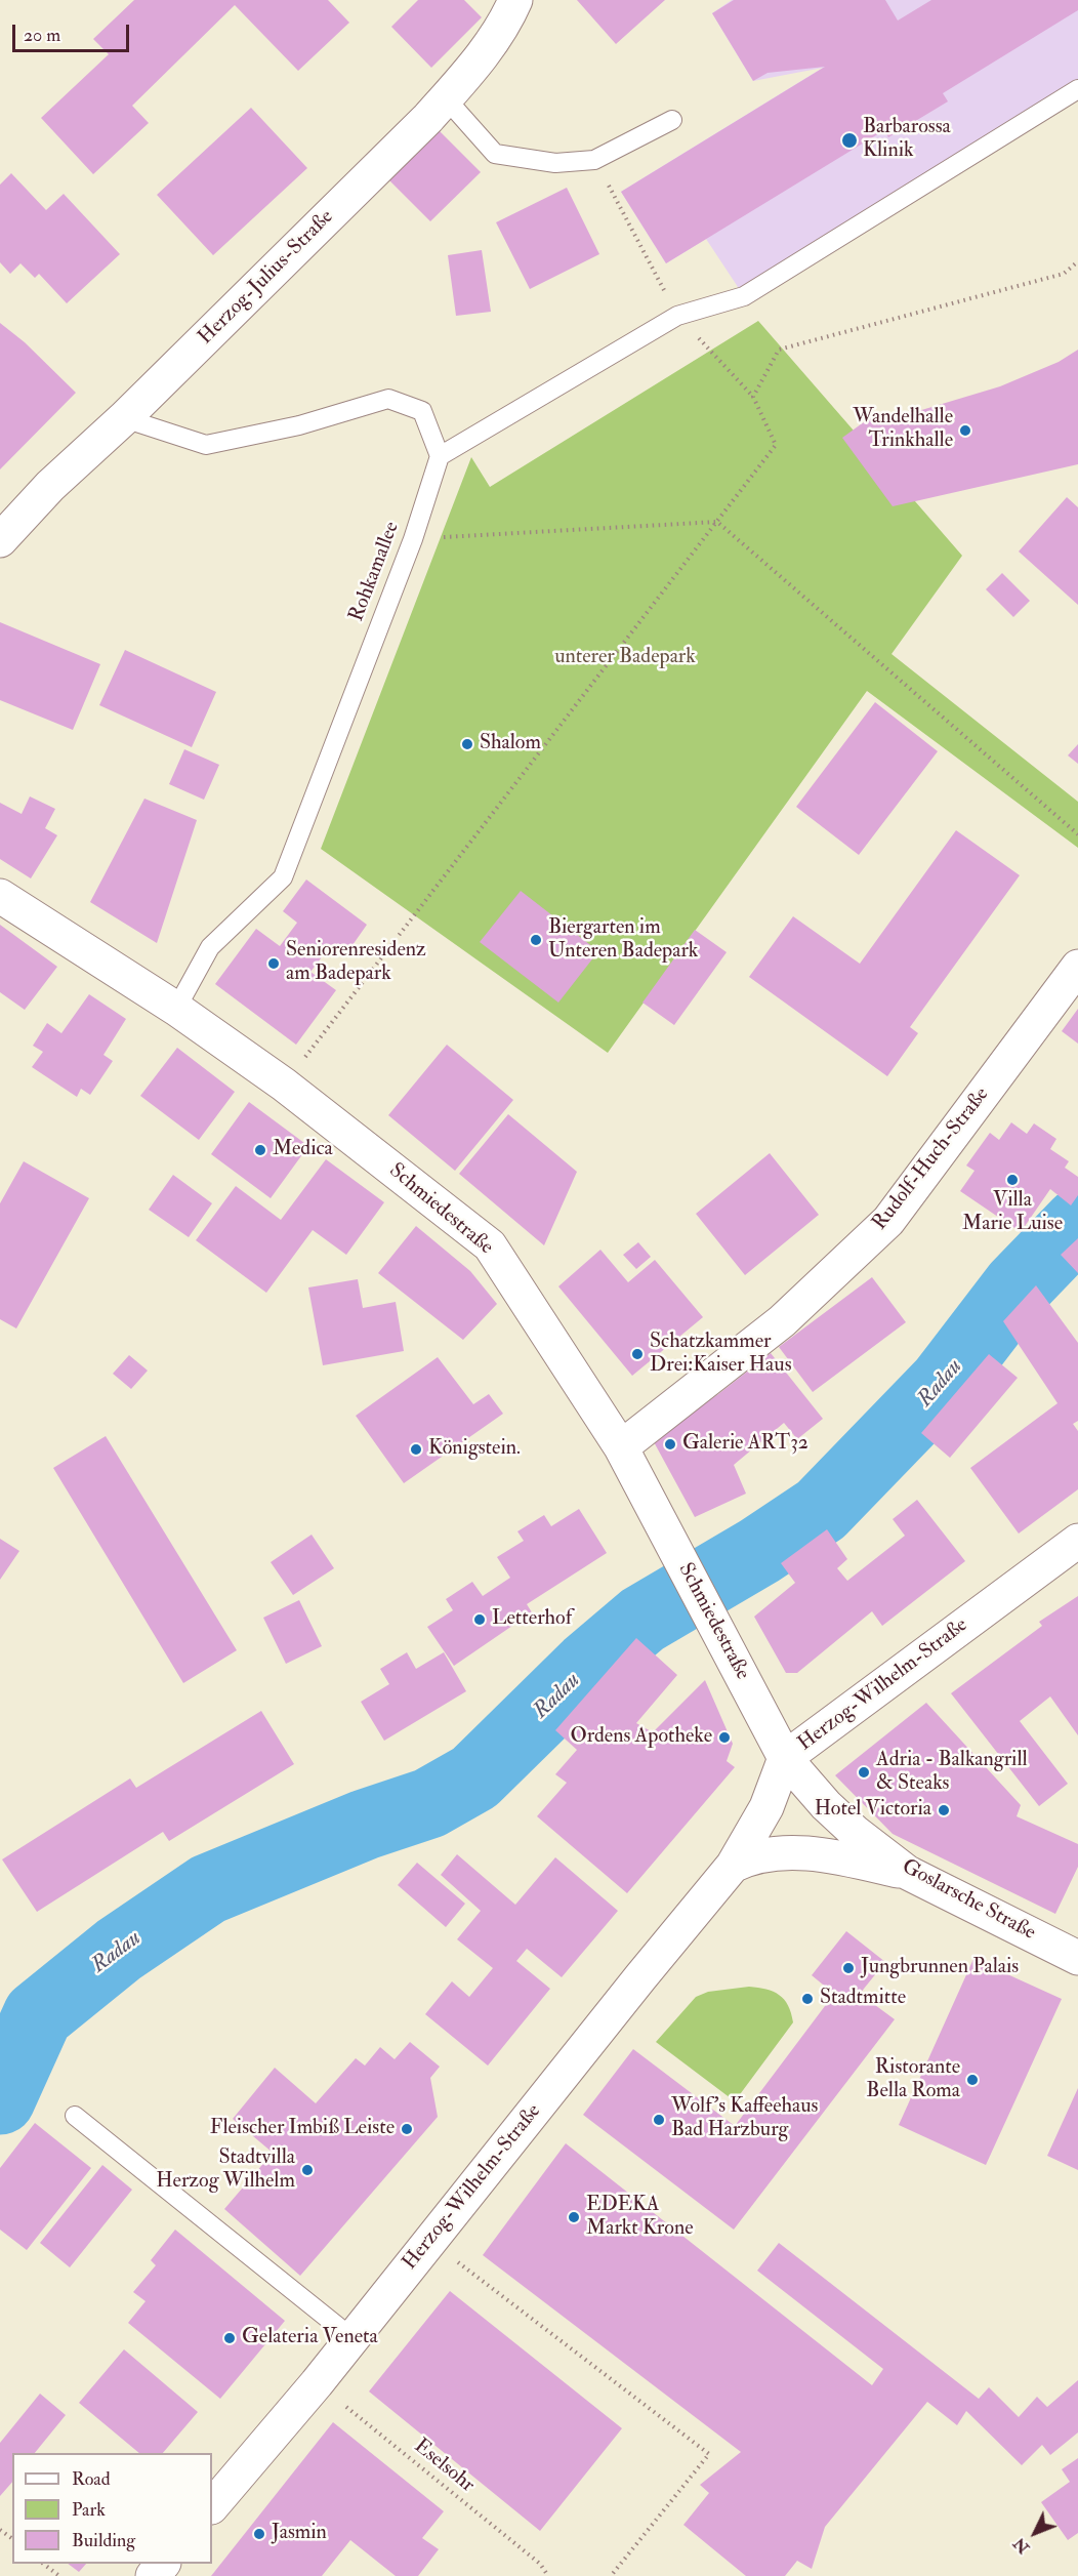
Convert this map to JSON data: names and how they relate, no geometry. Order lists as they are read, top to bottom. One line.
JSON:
{"streets":{"street":["Herzog-Julius-Straße","Rudolf-Huch-Straße","Schmiedestraße","Herzog-Wilhelm-Straße","Goslarsche Straße"],"lane":["Rohkamallee"],"path":["Eselsohr"]},"crossings":[["Rohkamallee","Schmiedestraße"],["Rudolf-Huch-Straße","Schmiedestraße"],["Schmiedestraße","Herzog-Wilhelm-Straße"],["Schmiedestraße","Goslarsche Straße"],["Herzog-Wilhelm-Straße","Goslarsche Straße"],["Herzog-Wilhelm-Straße","Eselsohr"]],"water":["Radau"],"parks":["unterer Badepark"],"places":["Barbarossa Klinik","Wandelhalle Trinkhalle","Shalom","Biergarten im Unteren Badepark","Seniorenresidenz am Badepark","Medica","Villa Marie Luise","Schatzkammer Drei:Kaiser Haus","Galerie ART32","Königstein.","Letterhof","Ordens Apotheke","Adria - Balkangrill & Steaks","Hotel Victoria","Jungbrunnen Palais","Stadtmitte","Ristorante Bella Roma","Wolf's Kaffeehaus Bad Harzburg","Fleischer Imbiß Leiste","Stadtvilla Herzog Wilhelm","EDEKA Markt Krone","Gelateria Veneta","Jasmin"],"legend":["Road","Park","Building"],"scale_bar":"20 m","north":"bottom left"}
